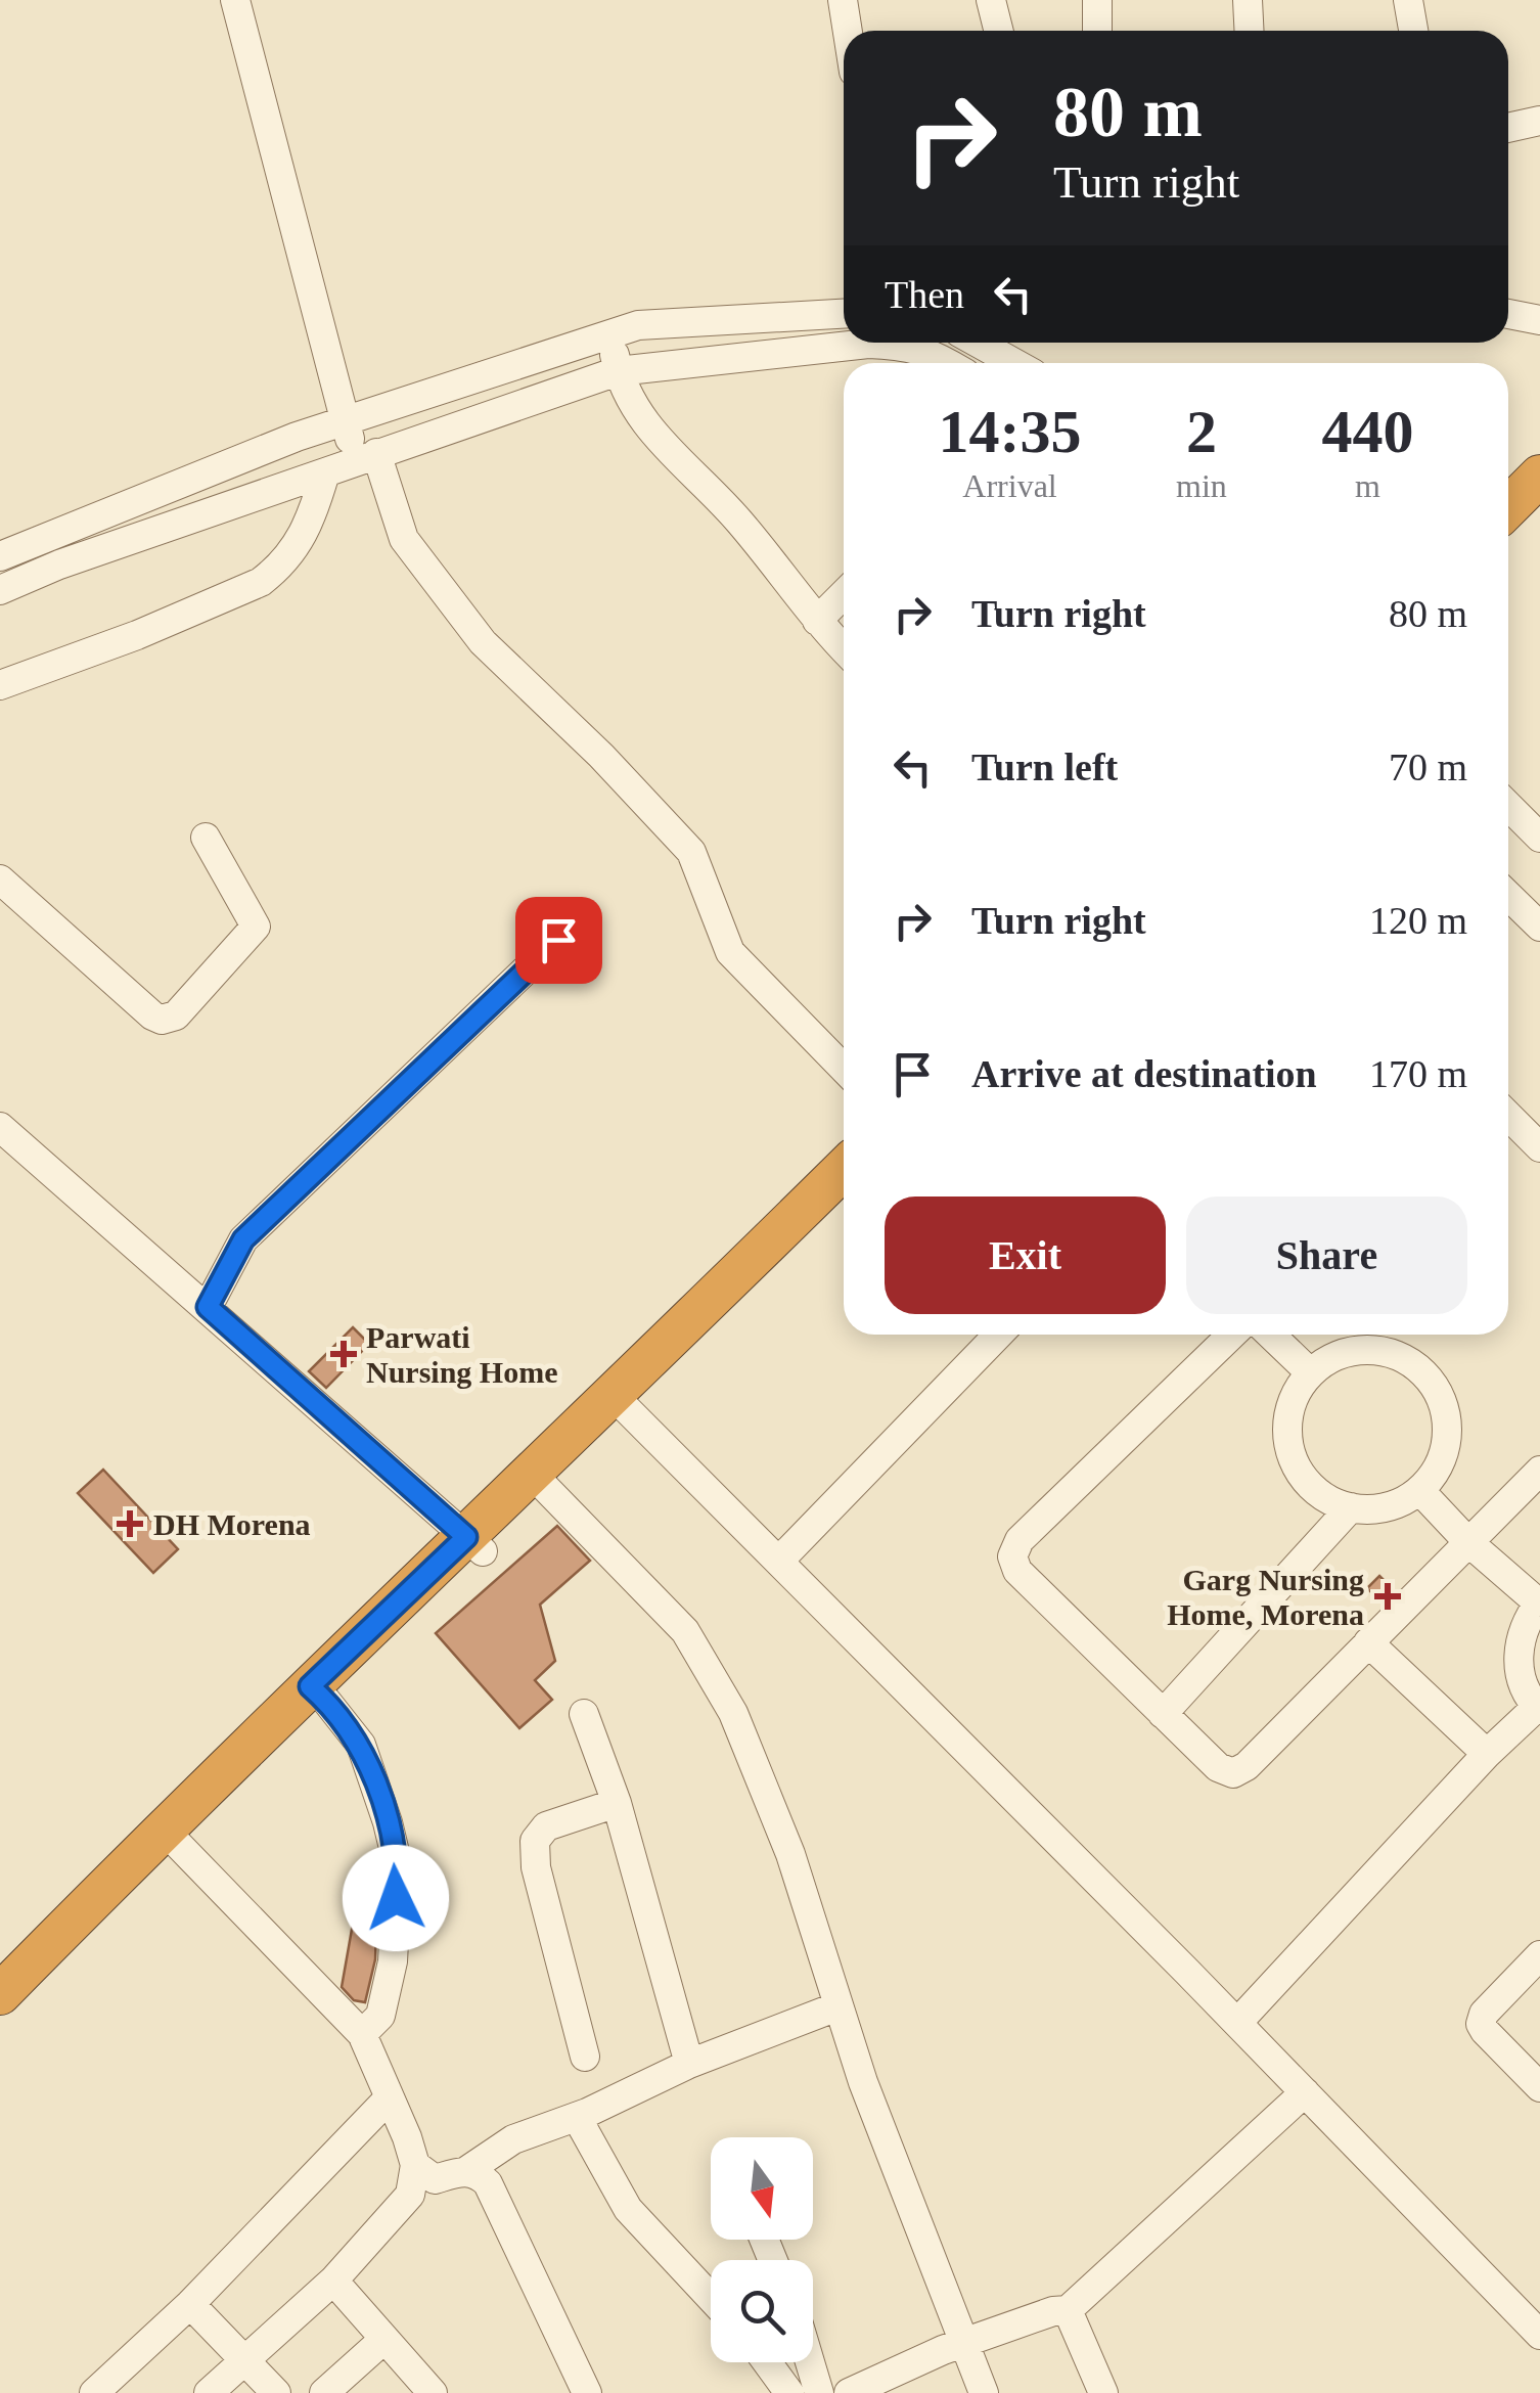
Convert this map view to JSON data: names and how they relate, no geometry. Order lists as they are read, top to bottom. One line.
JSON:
{"places":{"health":["Parwati Nursing Home","DH Morena","Garg Nursing Home, Morena"]},"north":"bottom","page":{"turn":["80 m","Turn right"],"then":"Then","eta":["14:35","Arrival","2","min","440","m"],"list":[{"name":"Turn right","value":"80 m"},{"name":"Turn left","value":"70 m"},{"name":"Turn right","value":"120 m"},{"name":"Arrive at destination","value":"170 m"}],"buttons":["Exit","Share"]}}
